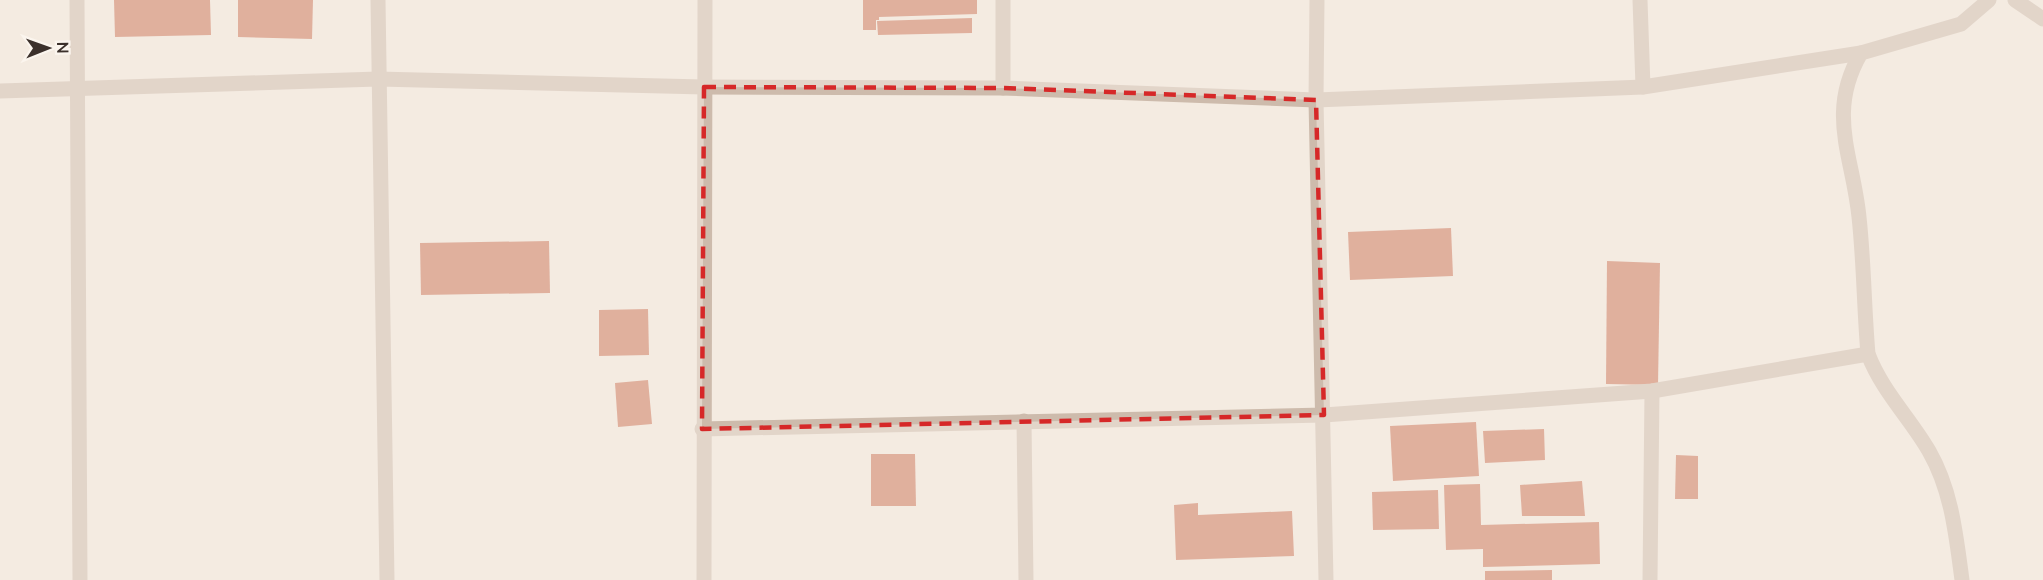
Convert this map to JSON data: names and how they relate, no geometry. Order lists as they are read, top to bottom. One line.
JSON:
{"north":"right"}
